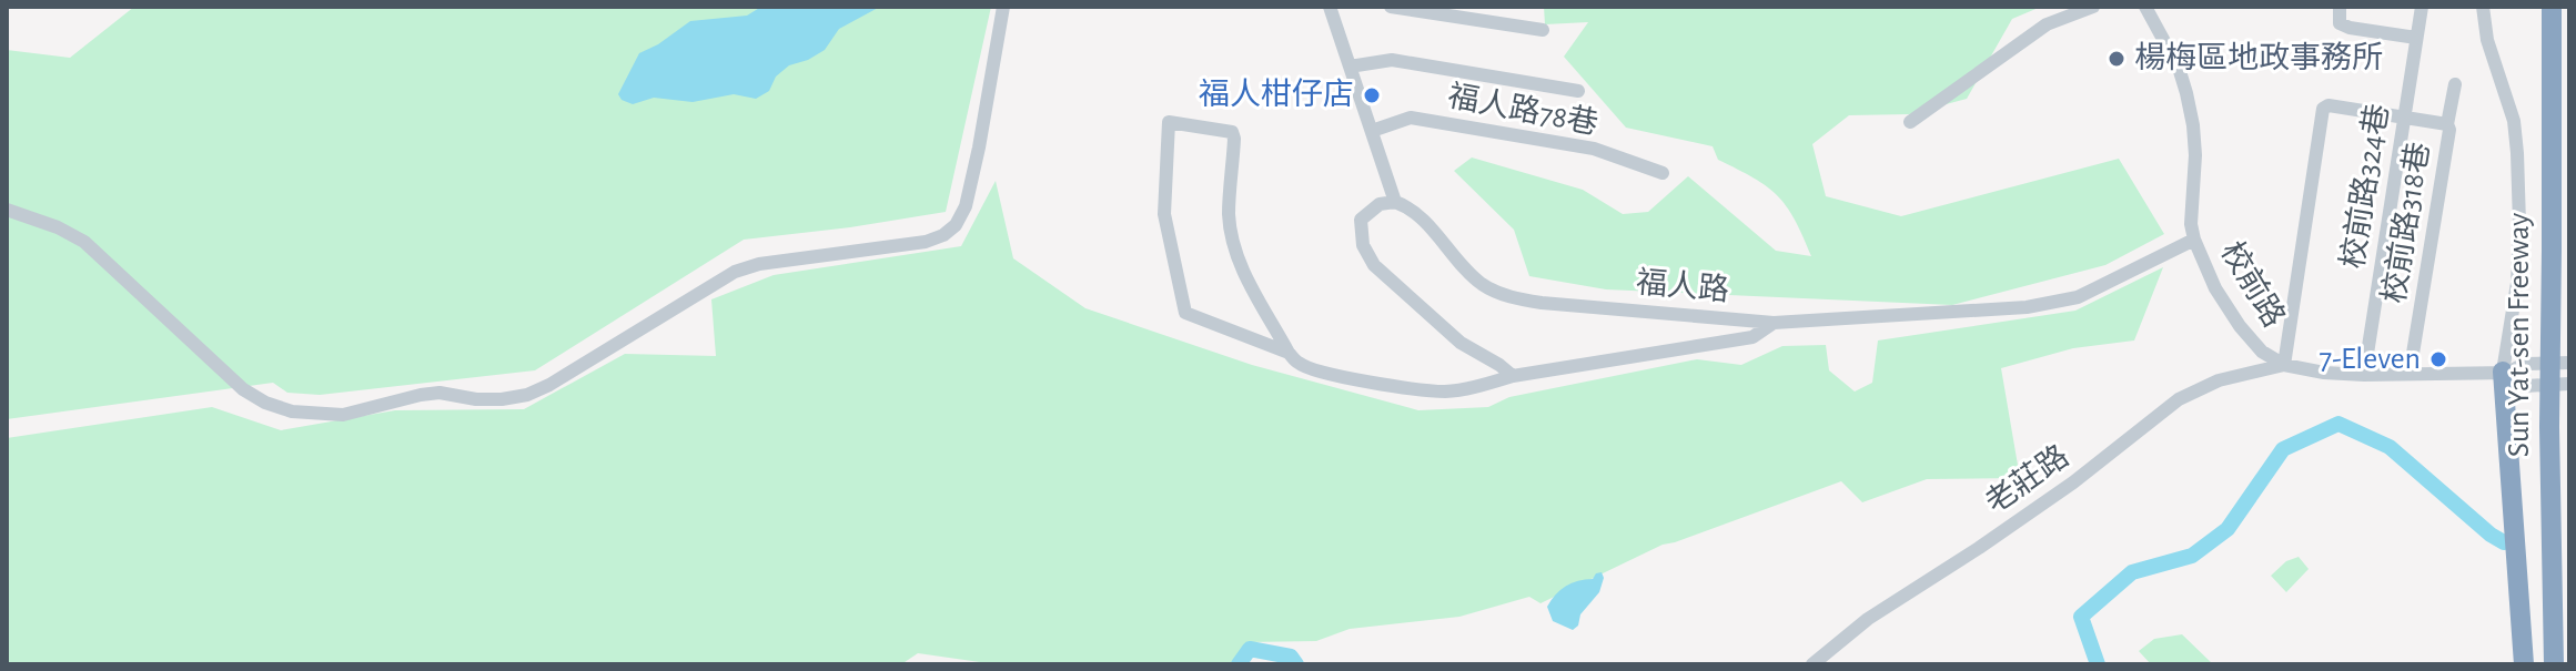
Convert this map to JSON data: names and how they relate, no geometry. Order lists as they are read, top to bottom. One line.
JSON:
{"streets":{"highway":["Sun Yat-sen Freeway"],"street":["福人路78巷","校前路324巷","校前路318巷","校前路","福人路","老莊路"]},"crossings":[["校前路324巷","校前路318巷"],["校前路324巷","校前路"],["校前路318巷","校前路"],["校前路318巷","老莊路"],["校前路","福人路"],["校前路","老莊路"]],"places":["楊梅區地政事務所","福人柑仔店","7-Eleven"]}
